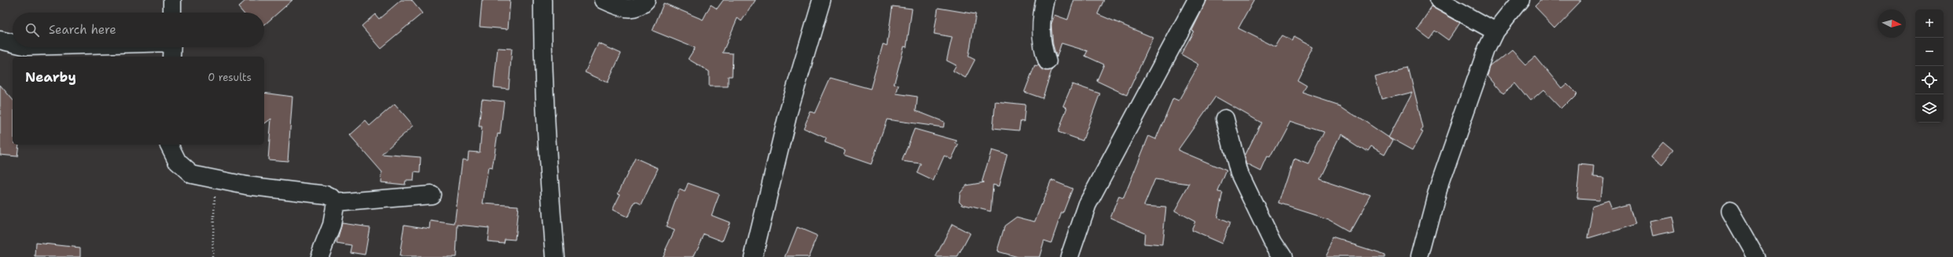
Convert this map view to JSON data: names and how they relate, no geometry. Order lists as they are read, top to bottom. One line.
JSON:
{"north":"right","page":{"map_buttons":["+","−"],"search":"Search here","heading":["Nearby","0 results"]}}
